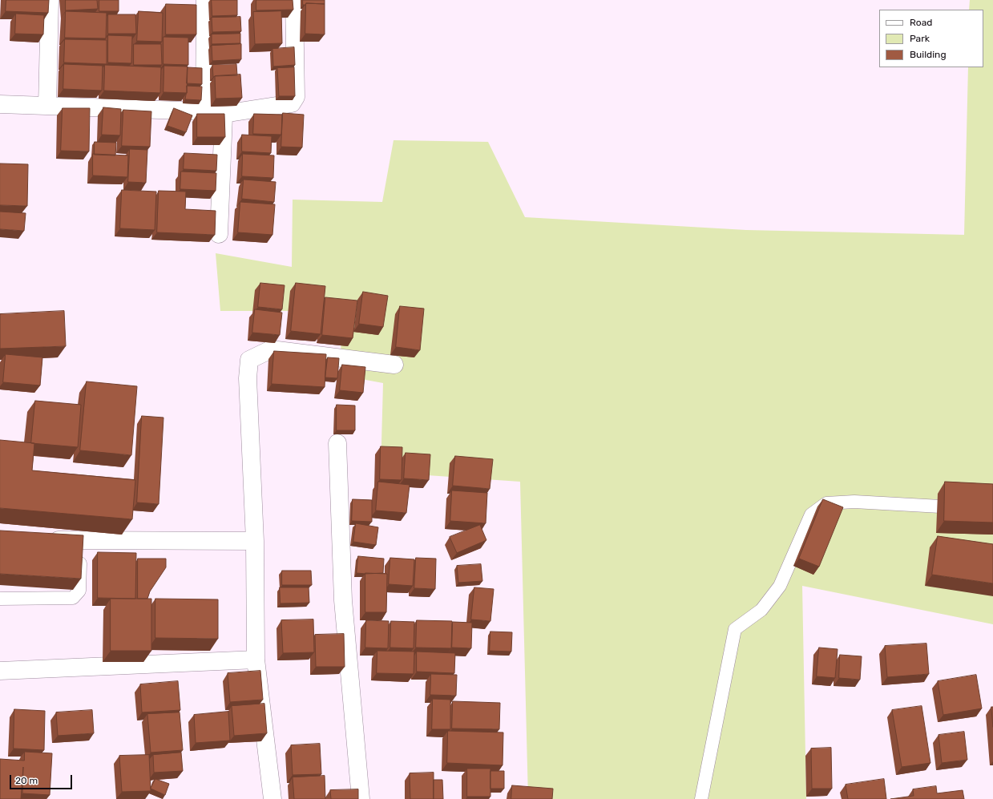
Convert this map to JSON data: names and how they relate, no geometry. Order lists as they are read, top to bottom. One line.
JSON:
{"legend":["Road","Park","Building"],"scale_bar":"20 m"}
